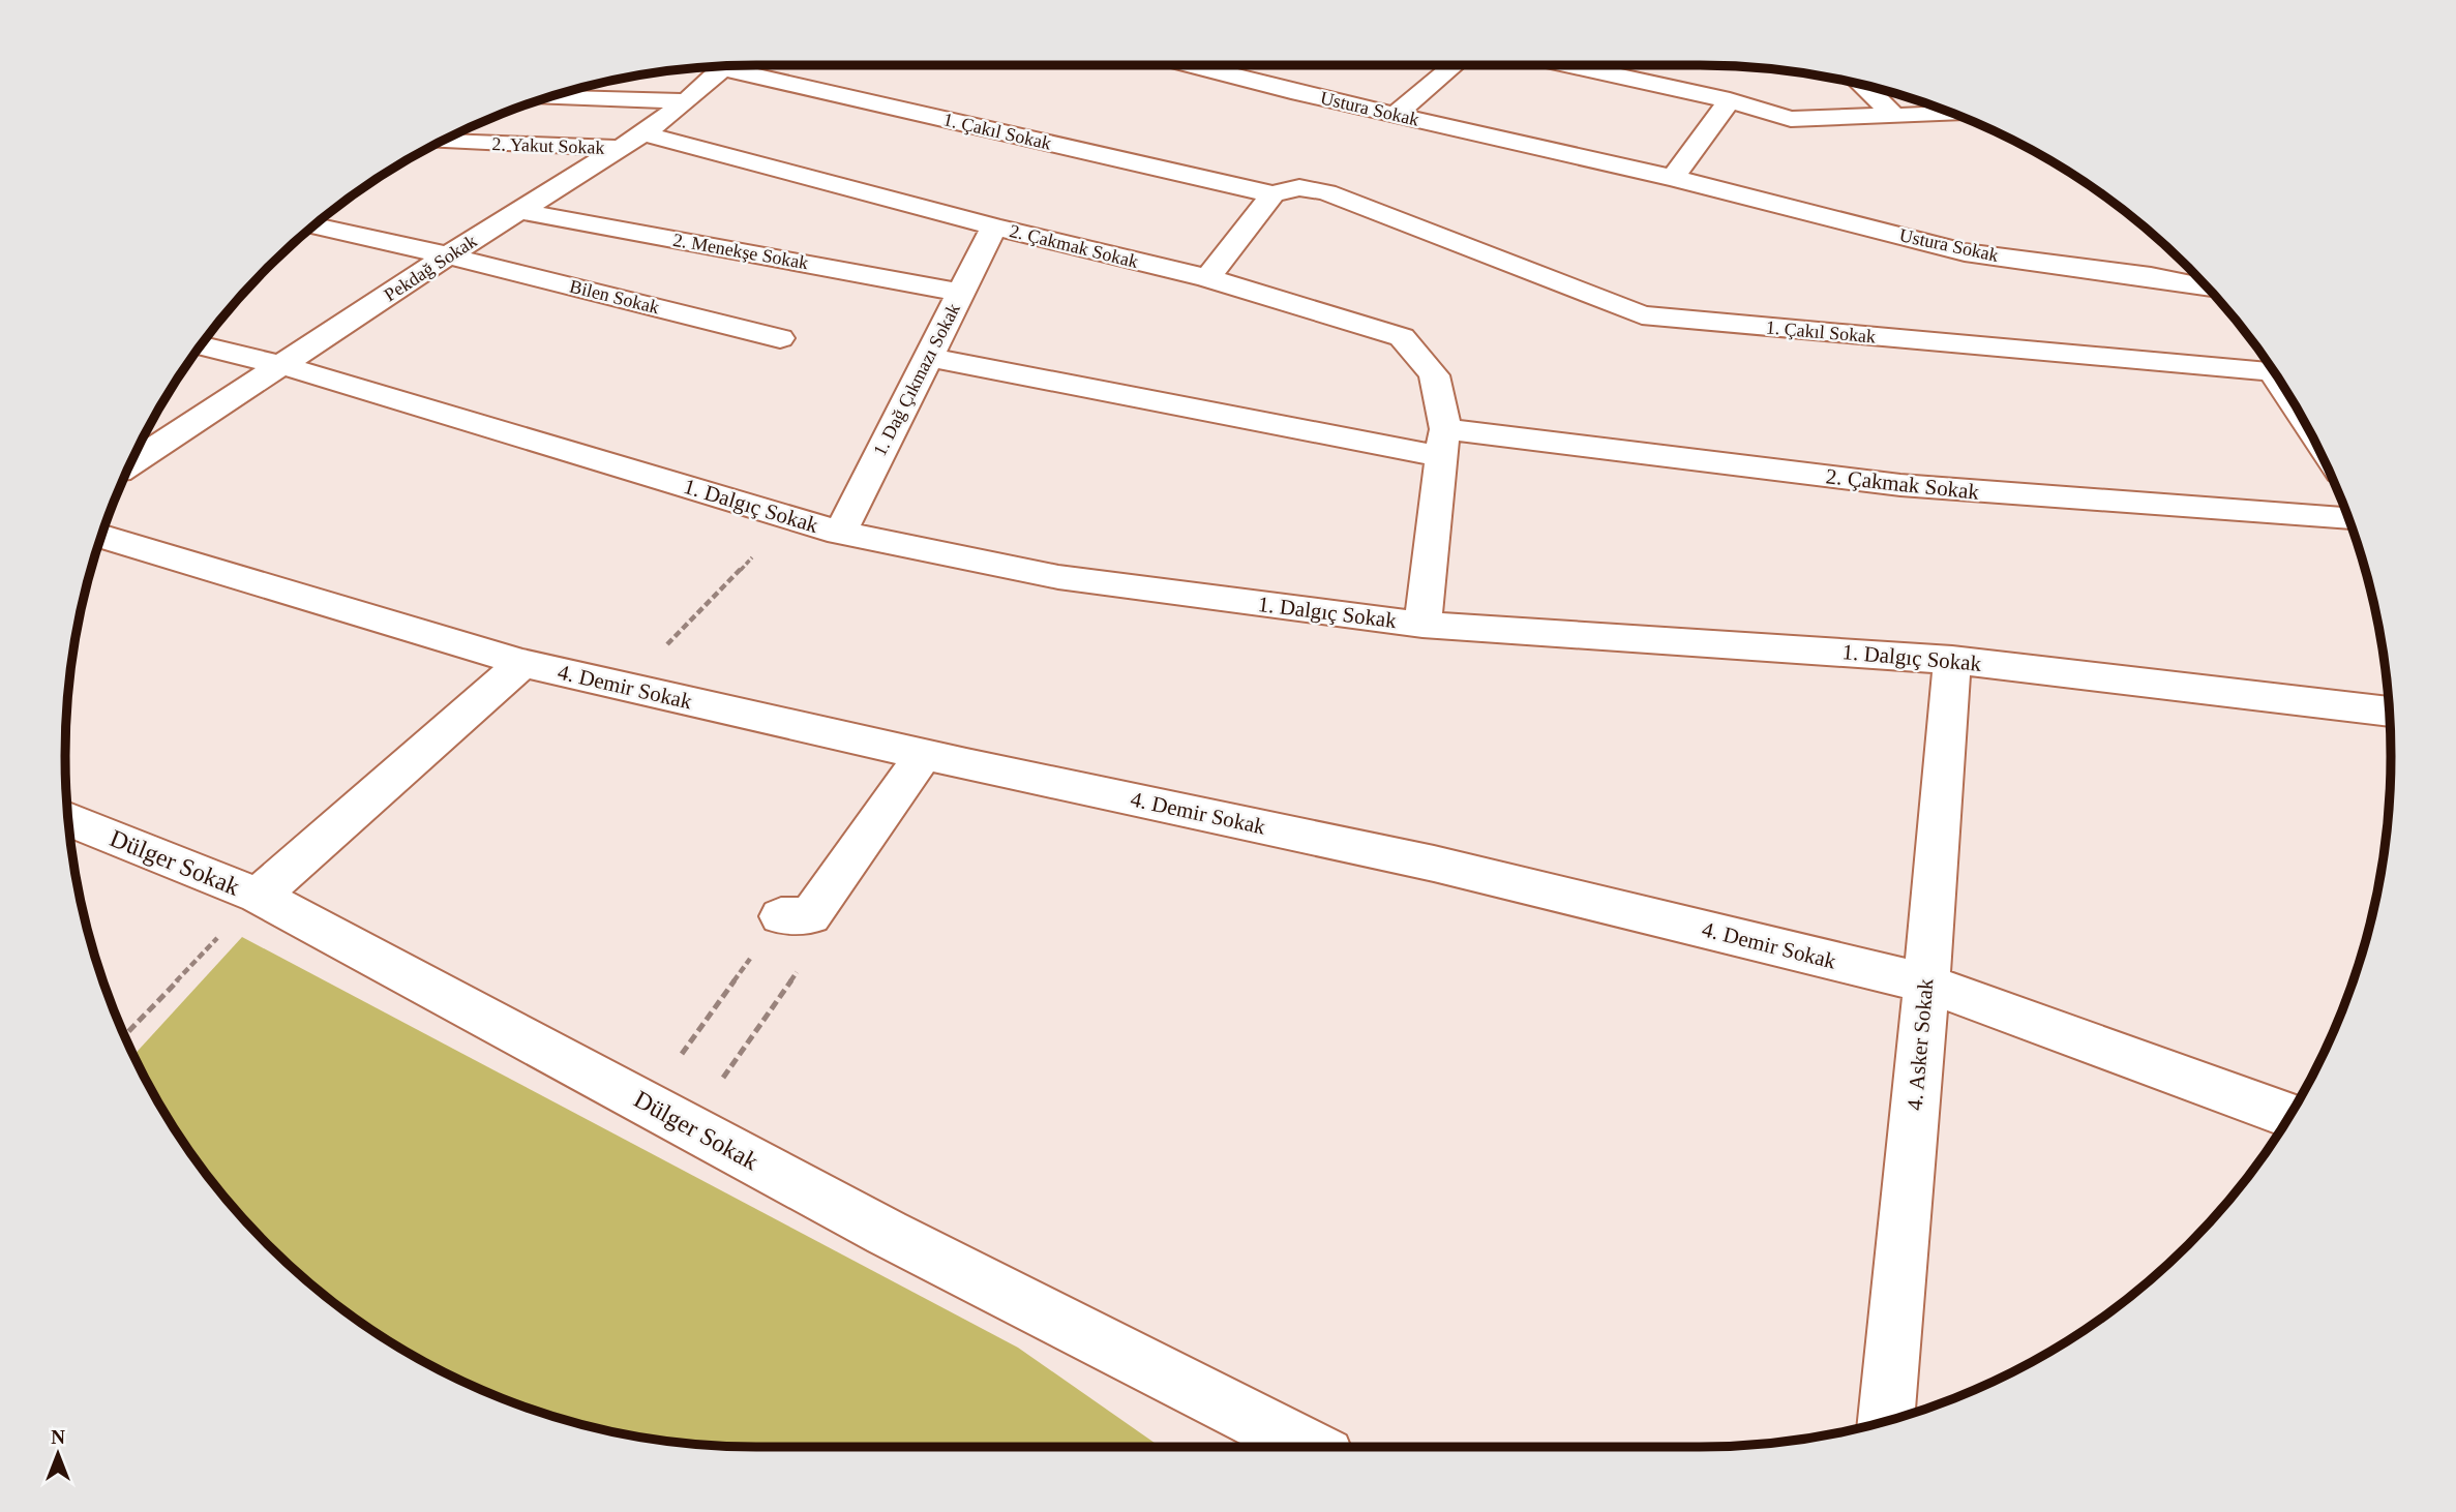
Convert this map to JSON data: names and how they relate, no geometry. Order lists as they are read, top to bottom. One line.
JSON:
{"streets":{"street":["Ustura Sokak","1. Çakıl Sokak","2. Yakut Sokak","2. Çakmak Sokak","2. Menekşe Sokak","Pekdağ Sokak","Bilen Sokak","1. Dağ Çıkmazı Sokak","1. Dalgıç Sokak","4. Demir Sokak","Dülger Sokak","4. Asker Sokak"]},"crossings":[["2. Yakut Sokak","2. Çakmak Sokak"],["2. Yakut Sokak","Pekdağ Sokak"],["2. Çakmak Sokak","Pekdağ Sokak"],["2. Çakmak Sokak","1. Dağ Çıkmazı Sokak"],["2. Çakmak Sokak","1. Dalgıç Sokak"],["2. Menekşe Sokak","Pekdağ Sokak"],["2. Menekşe Sokak","1. Dağ Çıkmazı Sokak"],["Pekdağ Sokak","Bilen Sokak"],["Pekdağ Sokak","1. Dalgıç Sokak"],["1. Dağ Çıkmazı Sokak","1. Dalgıç Sokak"],["1. Dalgıç Sokak","4. Asker Sokak"],["4. Demir Sokak","4. Asker Sokak"]],"north":"top"}
